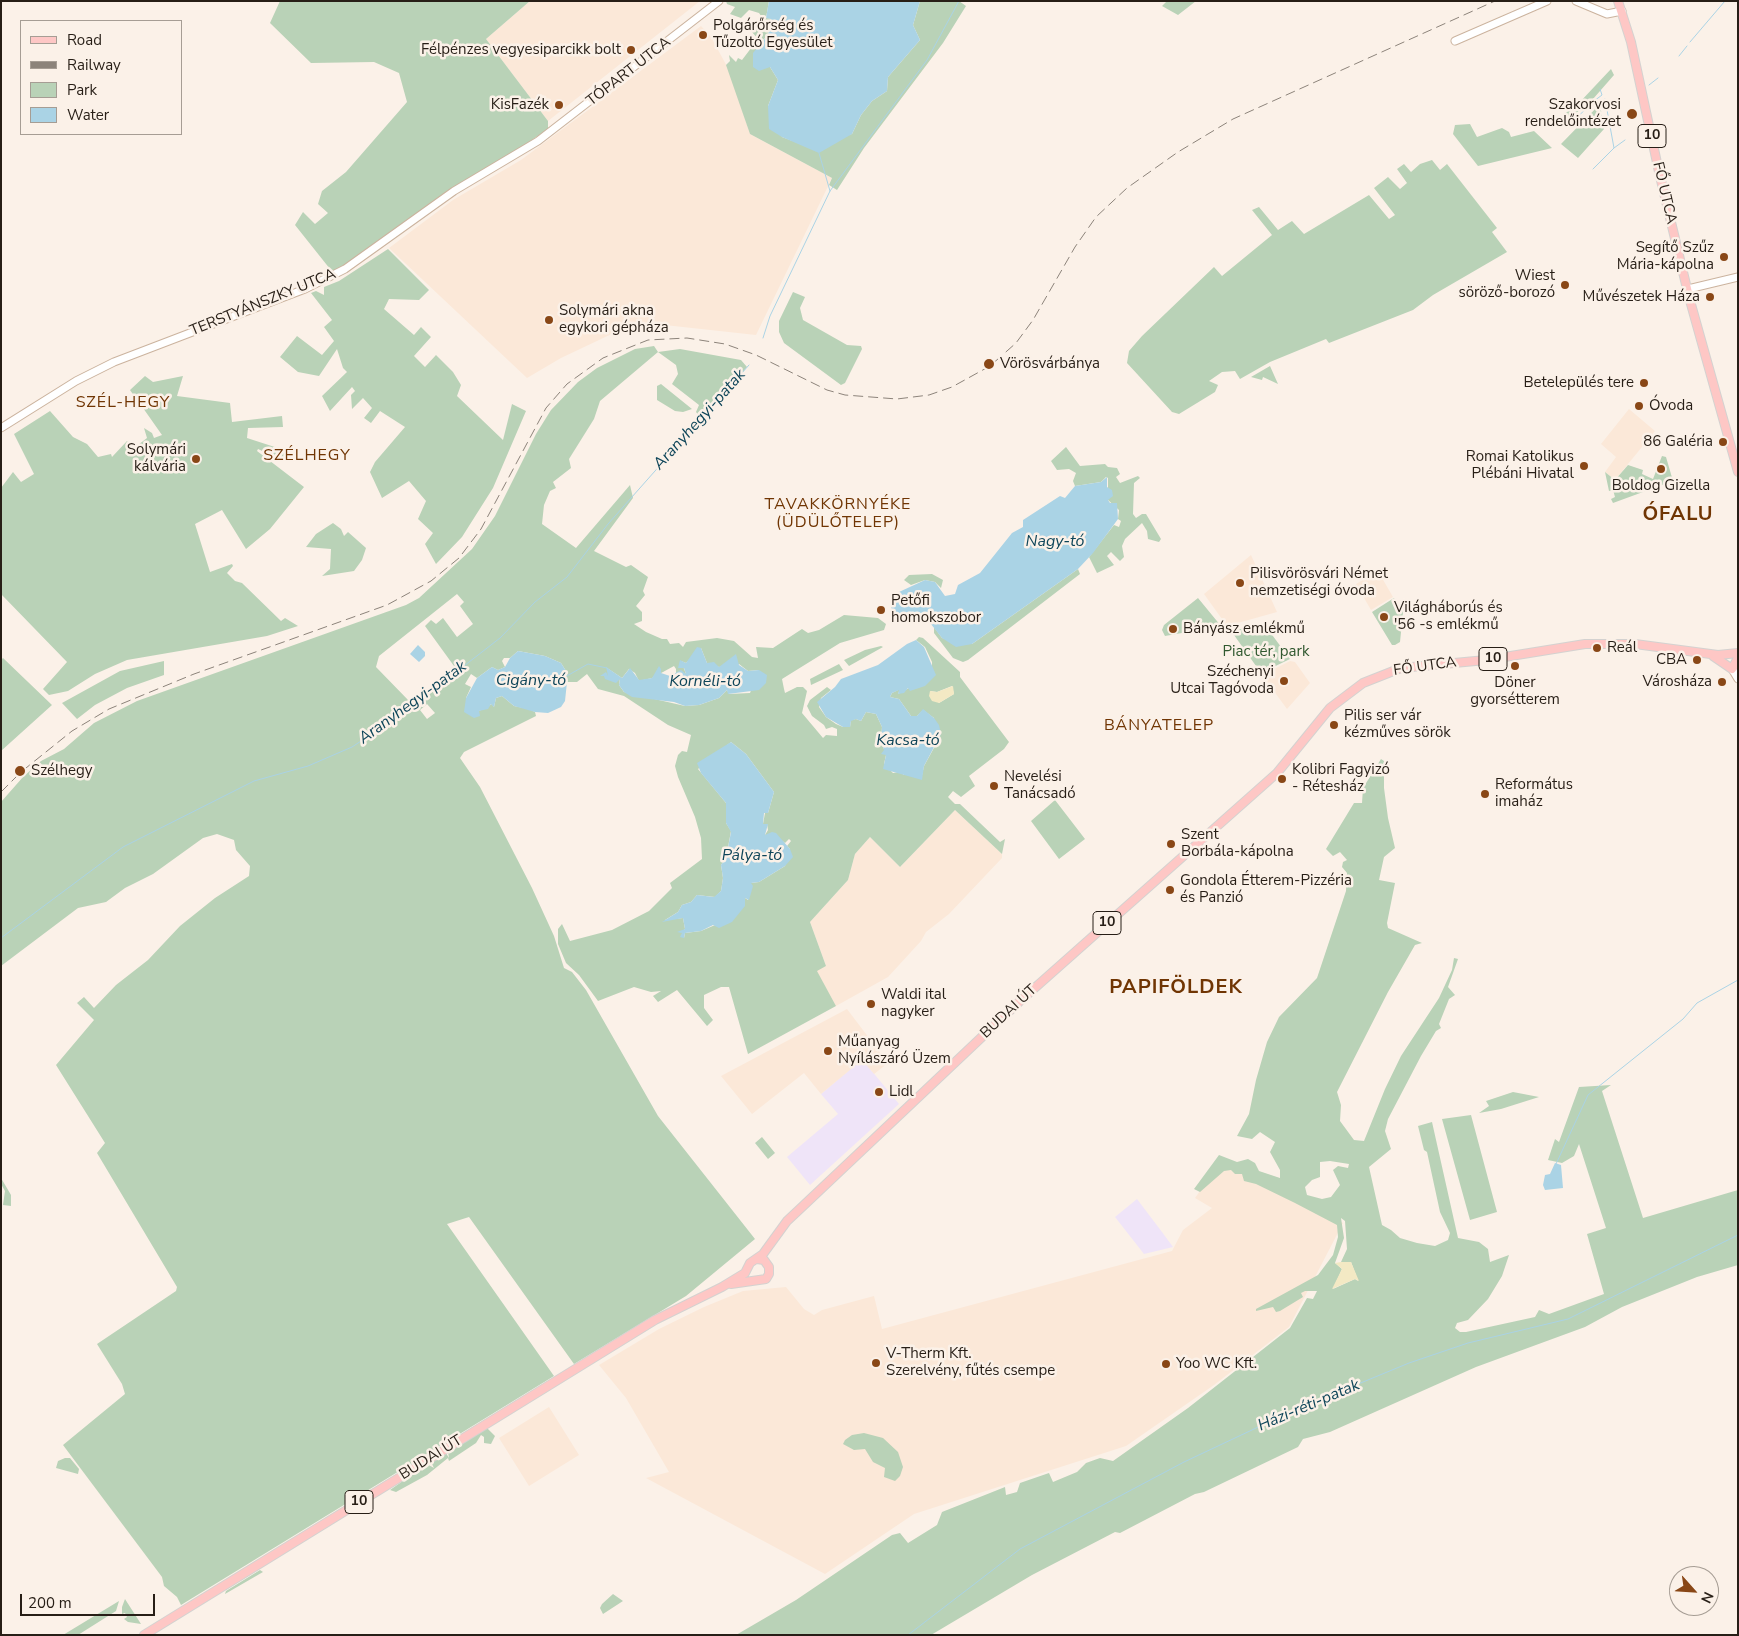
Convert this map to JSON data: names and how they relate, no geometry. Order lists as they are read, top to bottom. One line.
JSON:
{"streets":{"main road":["TÓPART UTCA","10","FŐ UTCA","TERSTYÁNSZKY UTCA","BUDAI ÚT"]},"crossings":[["TÓPART UTCA","TERSTYÁNSZKY UTCA"],["10","BUDAI ÚT"],["FŐ UTCA","BUDAI ÚT"]],"districts":["SZÉL-HEGY","SZÉLHEGY","TAVAKKÖRNYÉKE (ÜDÜLŐTELEP)","ÓFALU","BÁNYATELEP","PAPIFÖLDEK"],"water":["Aranyhegyi-patak","Nagy-tó","Cigány-tó","Kornéli-tó","Kacsa-tó","Pálya-tó","Házi-réti-patak"],"parks":["Piac tér, park"],"places":["Polgárőrség és Tűzoltó Egyesület","Félpénzes vegyesiparcikk bolt","KisFazék","Szakorvosi rendelőintézet","Segítő Szűz Mária-kápolna","Wiest söröző-borozó","Művészetek Háza","Solymári akna egykori gépháza","Vörösvárbánya","Betelepülés tere","Óvoda","86 Galéria","Solymári kálvária","Romai Katolikus Plébáni Hivatal","Boldog Gizella","Pilisvörösvári Német nemzetiségi óvoda","Petőfi homokszobor","Világháborús és '56 -s emlékmű","Bányász emlékmű","Reál","CBA","Döner gyorsétterem","Széchenyi Utcai Tagóvoda","Városháza","Pilis ser vár kézműves sörök","Szélhegy","Kolibri Fagyizó - Rétesház","Nevelési Tanácsadó","Református imaház","Szent Borbála-kápolna","Gondola Étterem-Pizzéria és Panzió","Waldi ital nagyker","Műanyag Nyílászáró Üzem","Lidl","V-Therm Kft. Szerelvény, fűtés csempe","Yoo WC Kft."],"legend":["Road","Railway","Park","Water"],"scale_bar":"200 m","north":"bottom right"}
